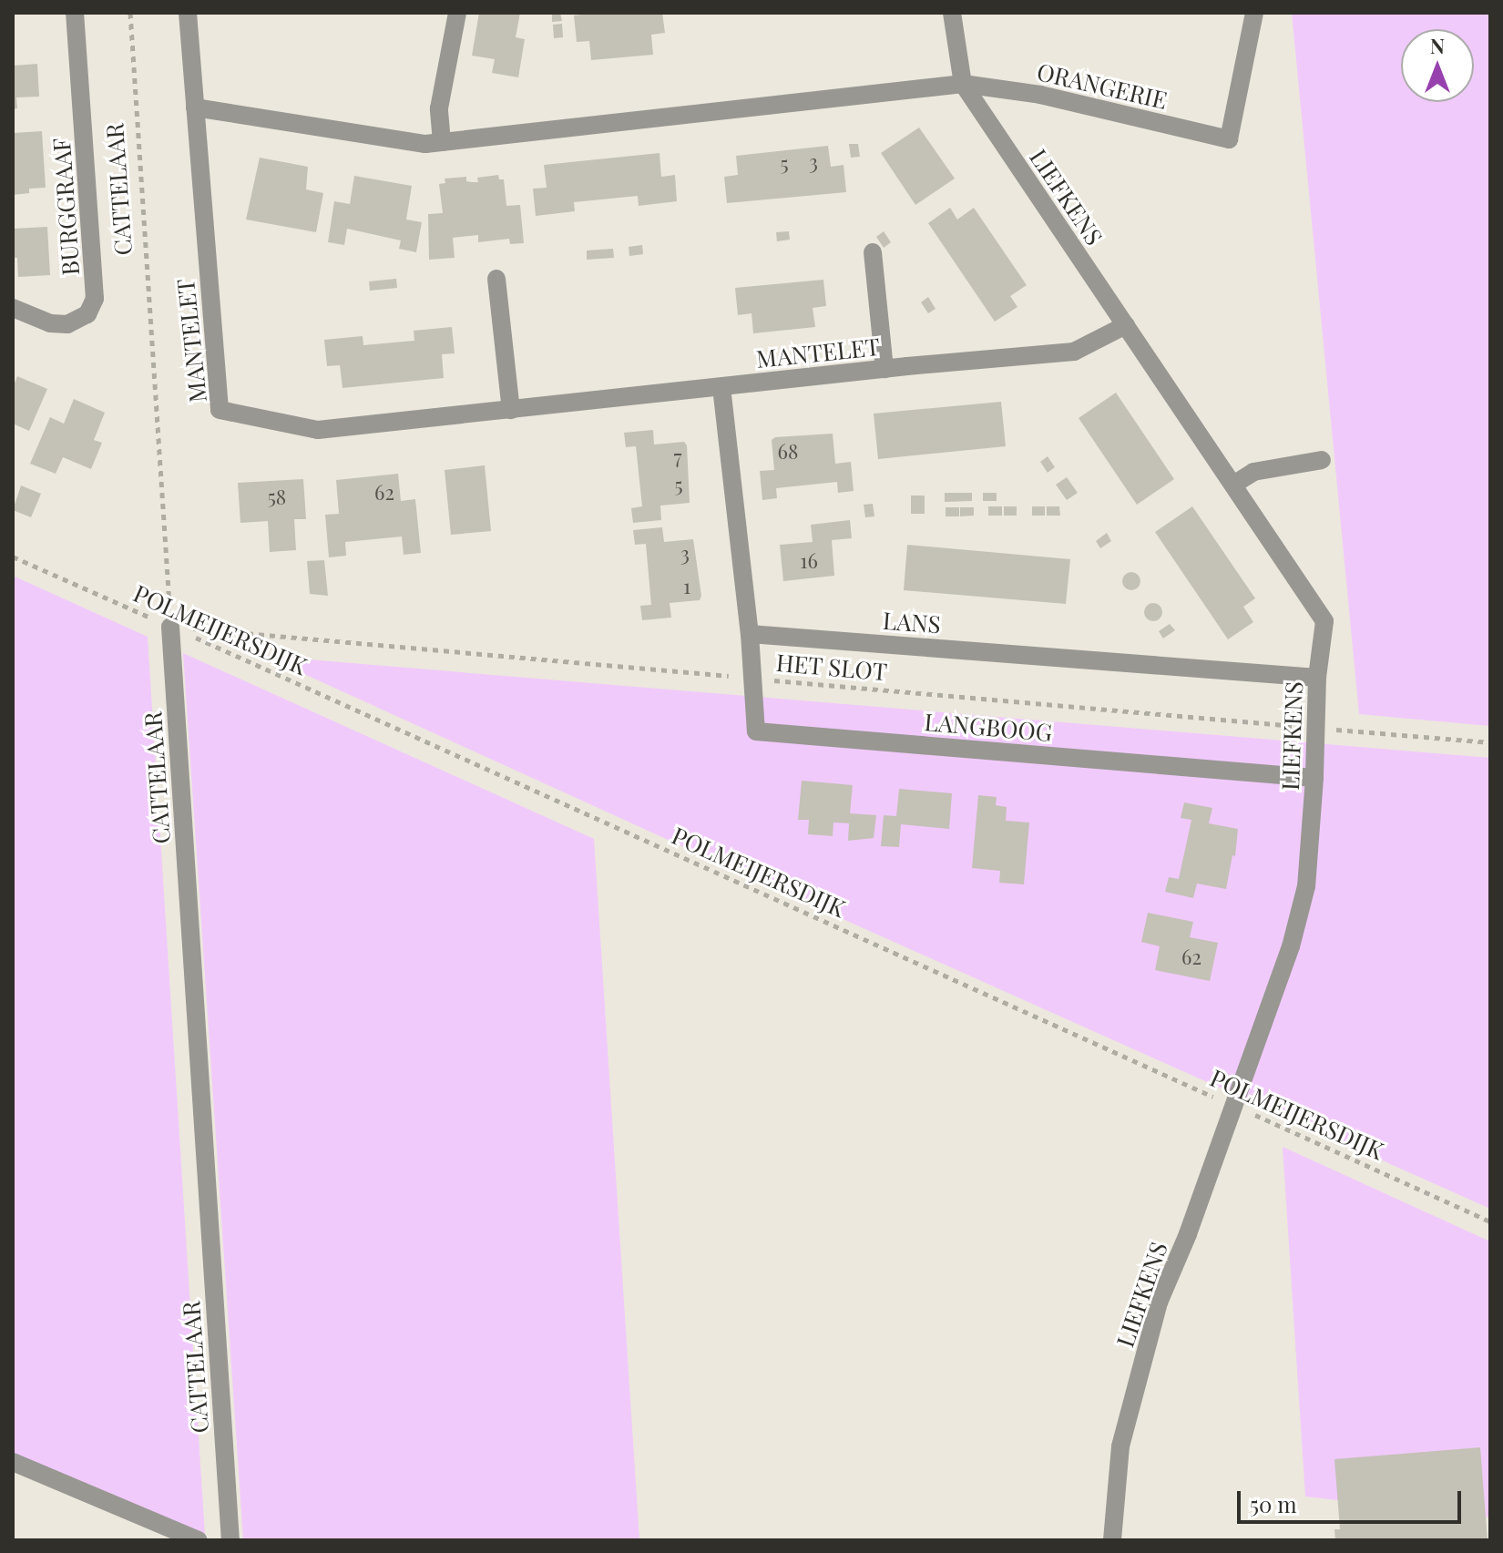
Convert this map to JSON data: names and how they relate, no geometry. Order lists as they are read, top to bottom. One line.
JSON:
{"streets":{"street":["ORANGERIE","CATTELAAR","LIEFKENS","BURGGRAAF","MANTELET","LANS","LANGBOOG"],"path":["POLMEIJERSDIJK","HET SLOT"]},"crossings":[["ORANGERIE","LIEFKENS"],["CATTELAAR","POLMEIJERSDIJK"],["CATTELAAR","HET SLOT"],["LIEFKENS","MANTELET"],["LIEFKENS","LANS"],["LIEFKENS","POLMEIJERSDIJK"],["LIEFKENS","HET SLOT"],["LIEFKENS","LANGBOOG"],["LANS","LANGBOOG"],["POLMEIJERSDIJK","HET SLOT"],["HET SLOT","LANGBOOG"]],"house_numbers":["3","5","68","7","5","62","58","3","16","1","62"],"scale_bar":"50 m","north":"top"}
